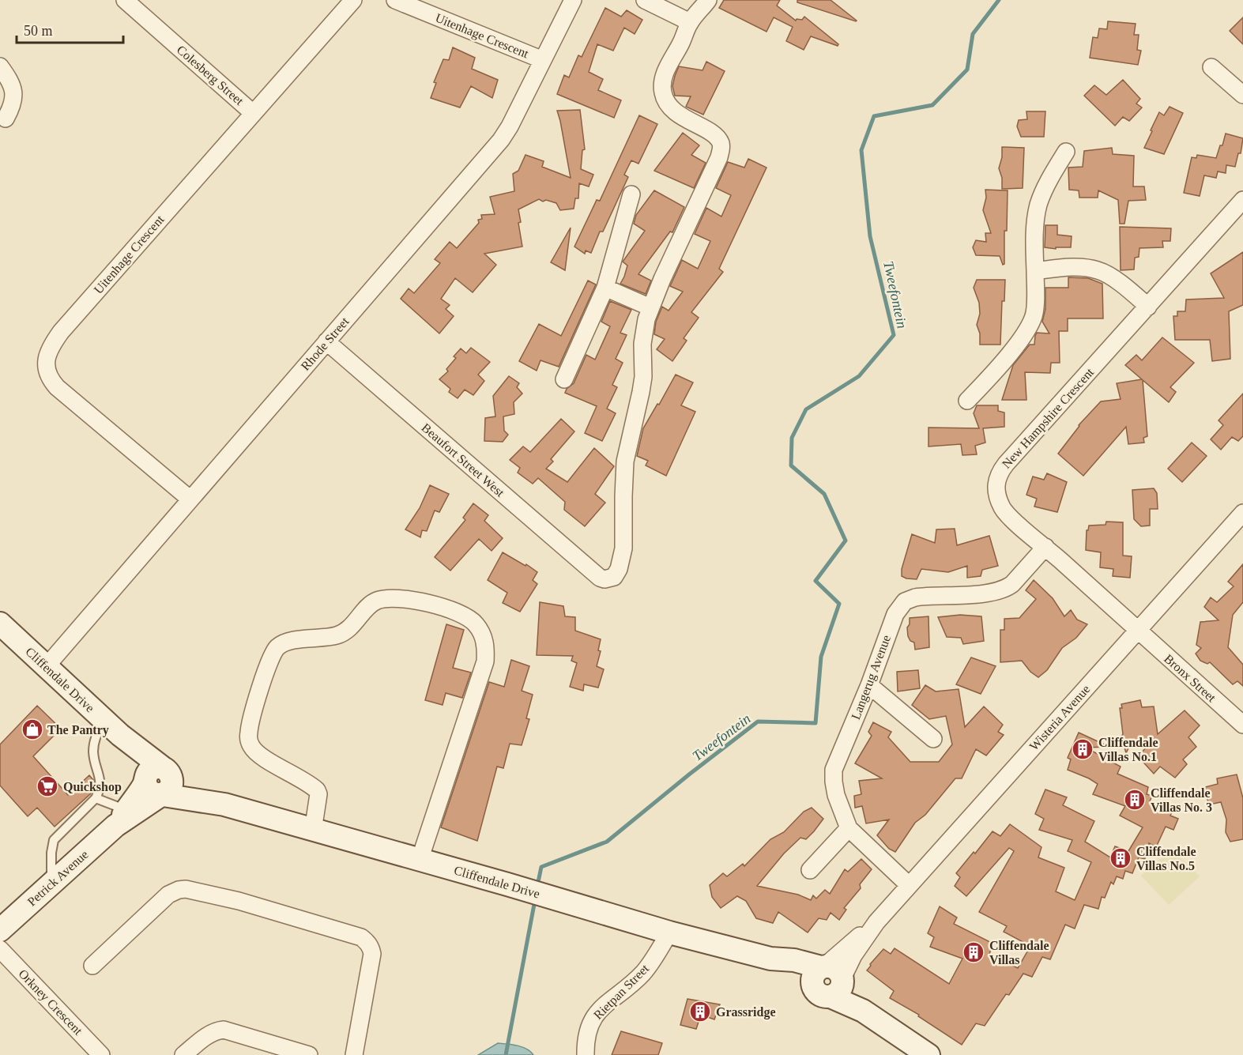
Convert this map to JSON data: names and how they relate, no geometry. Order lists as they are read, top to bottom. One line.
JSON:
{"streets":{"street":["Uitenhage Crescent","Colesberg Street","Rhode Street","New Hampshire Crescent","Beaufort Street West","Langerug Avenue","Bronx Street","Cliffendale Drive","Wisteria Avenue","Petrick Avenue","Rietpan Street","Orkney Crescent"]},"crossings":[["Uitenhage Crescent","Colesberg Street"],["Uitenhage Crescent","Rhode Street"],["Rhode Street","Beaufort Street West"],["Rhode Street","Cliffendale Drive"],["New Hampshire Crescent","Langerug Avenue"],["New Hampshire Crescent","Bronx Street"],["New Hampshire Crescent","Wisteria Avenue"],["Langerug Avenue","Wisteria Avenue"],["Bronx Street","Wisteria Avenue"],["Cliffendale Drive","Wisteria Avenue"],["Cliffendale Drive","Petrick Avenue"],["Cliffendale Drive","Rietpan Street"]],"water":["Tweefontein"],"places":{"shop":["The Pantry"],"building":["Cliffendale Villas No.1","Cliffendale Villas No. 3","Cliffendale Villas No.5","Cliffendale Villas","Grassridge"],"supermarket":["Quickshop"]},"scale_bar":"50 m"}
